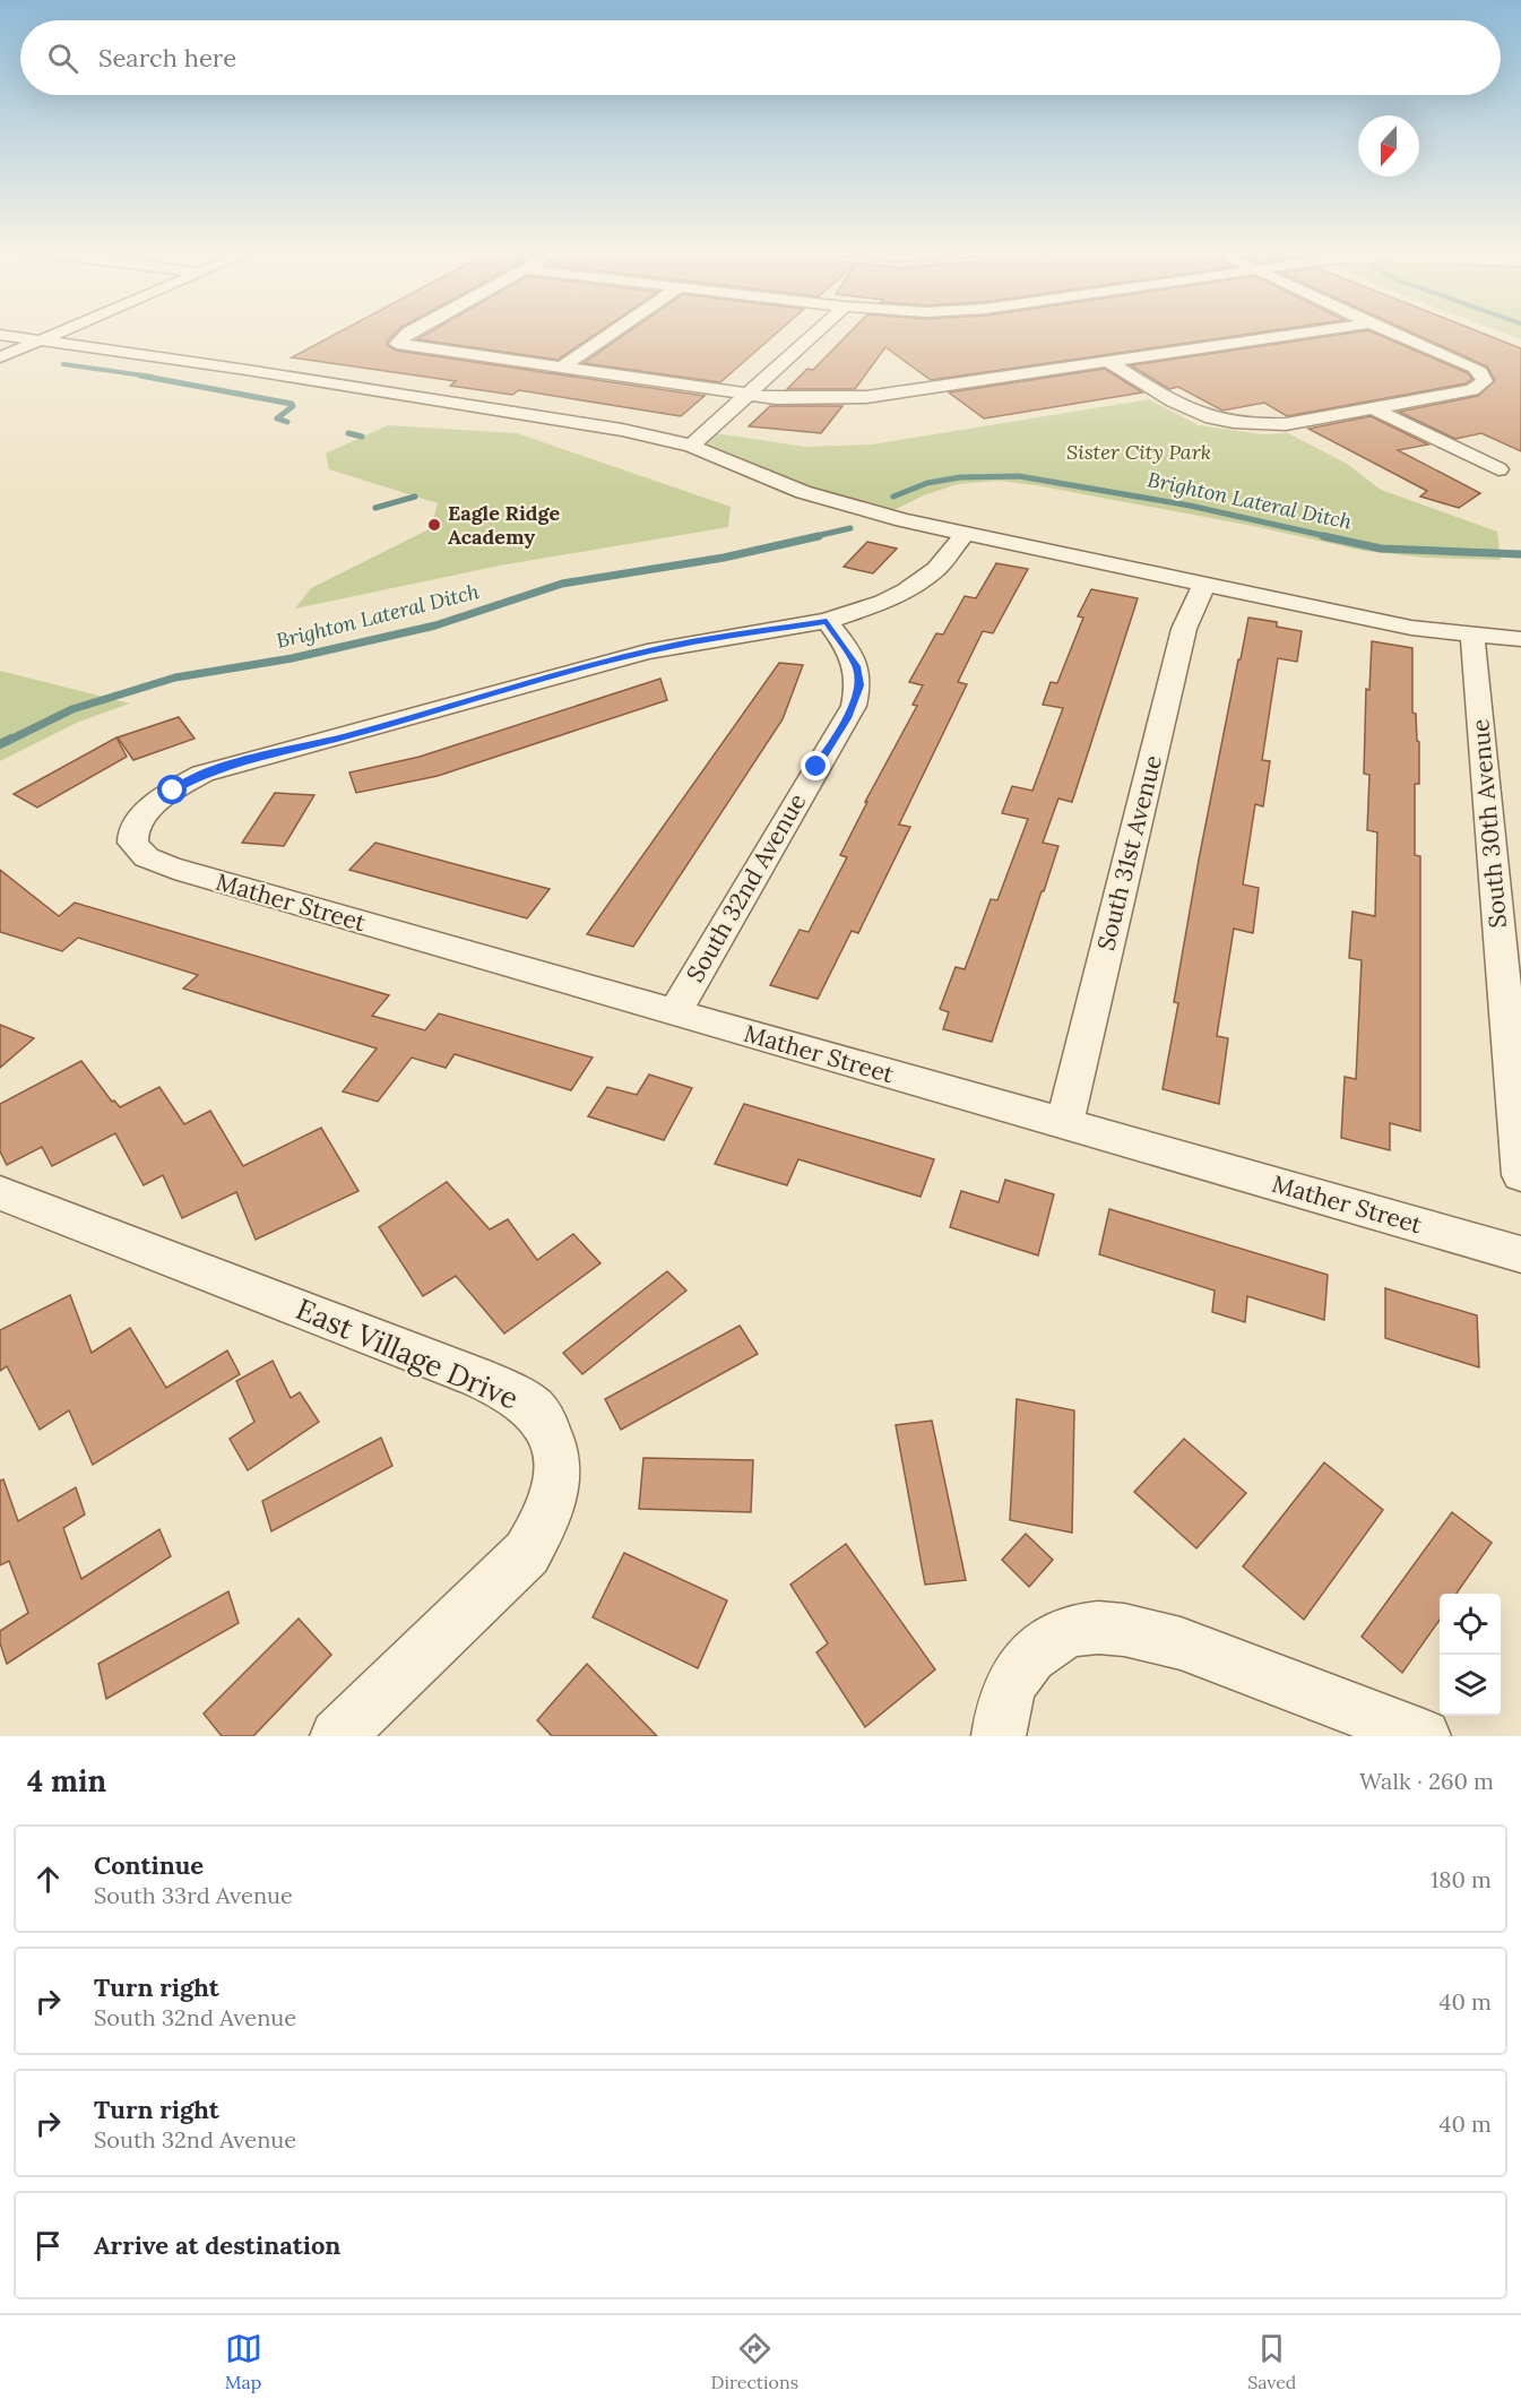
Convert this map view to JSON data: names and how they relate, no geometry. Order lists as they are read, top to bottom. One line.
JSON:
{"streets":{"street":["South 30th Avenue","South 31st Avenue","South 32nd Avenue","Mather Street","East Village Drive"]},"crossings":[["South 31st Avenue","Mather Street"],["South 32nd Avenue","Mather Street"]],"water":["Brighton Lateral Ditch"],"parks":["Sister City Park"],"places":["Eagle Ridge Academy"],"north":"bottom","page":{"search":"Search here","heading":["4 min","Walk · 260 m"],"list":[["Continue","South 33rd Avenue","180 m"],["Turn right","South 32nd Avenue","40 m"],["Turn right","South 32nd Avenue","40 m"],"Arrive at destination"],"nav":["Map","Directions","Saved"]}}
